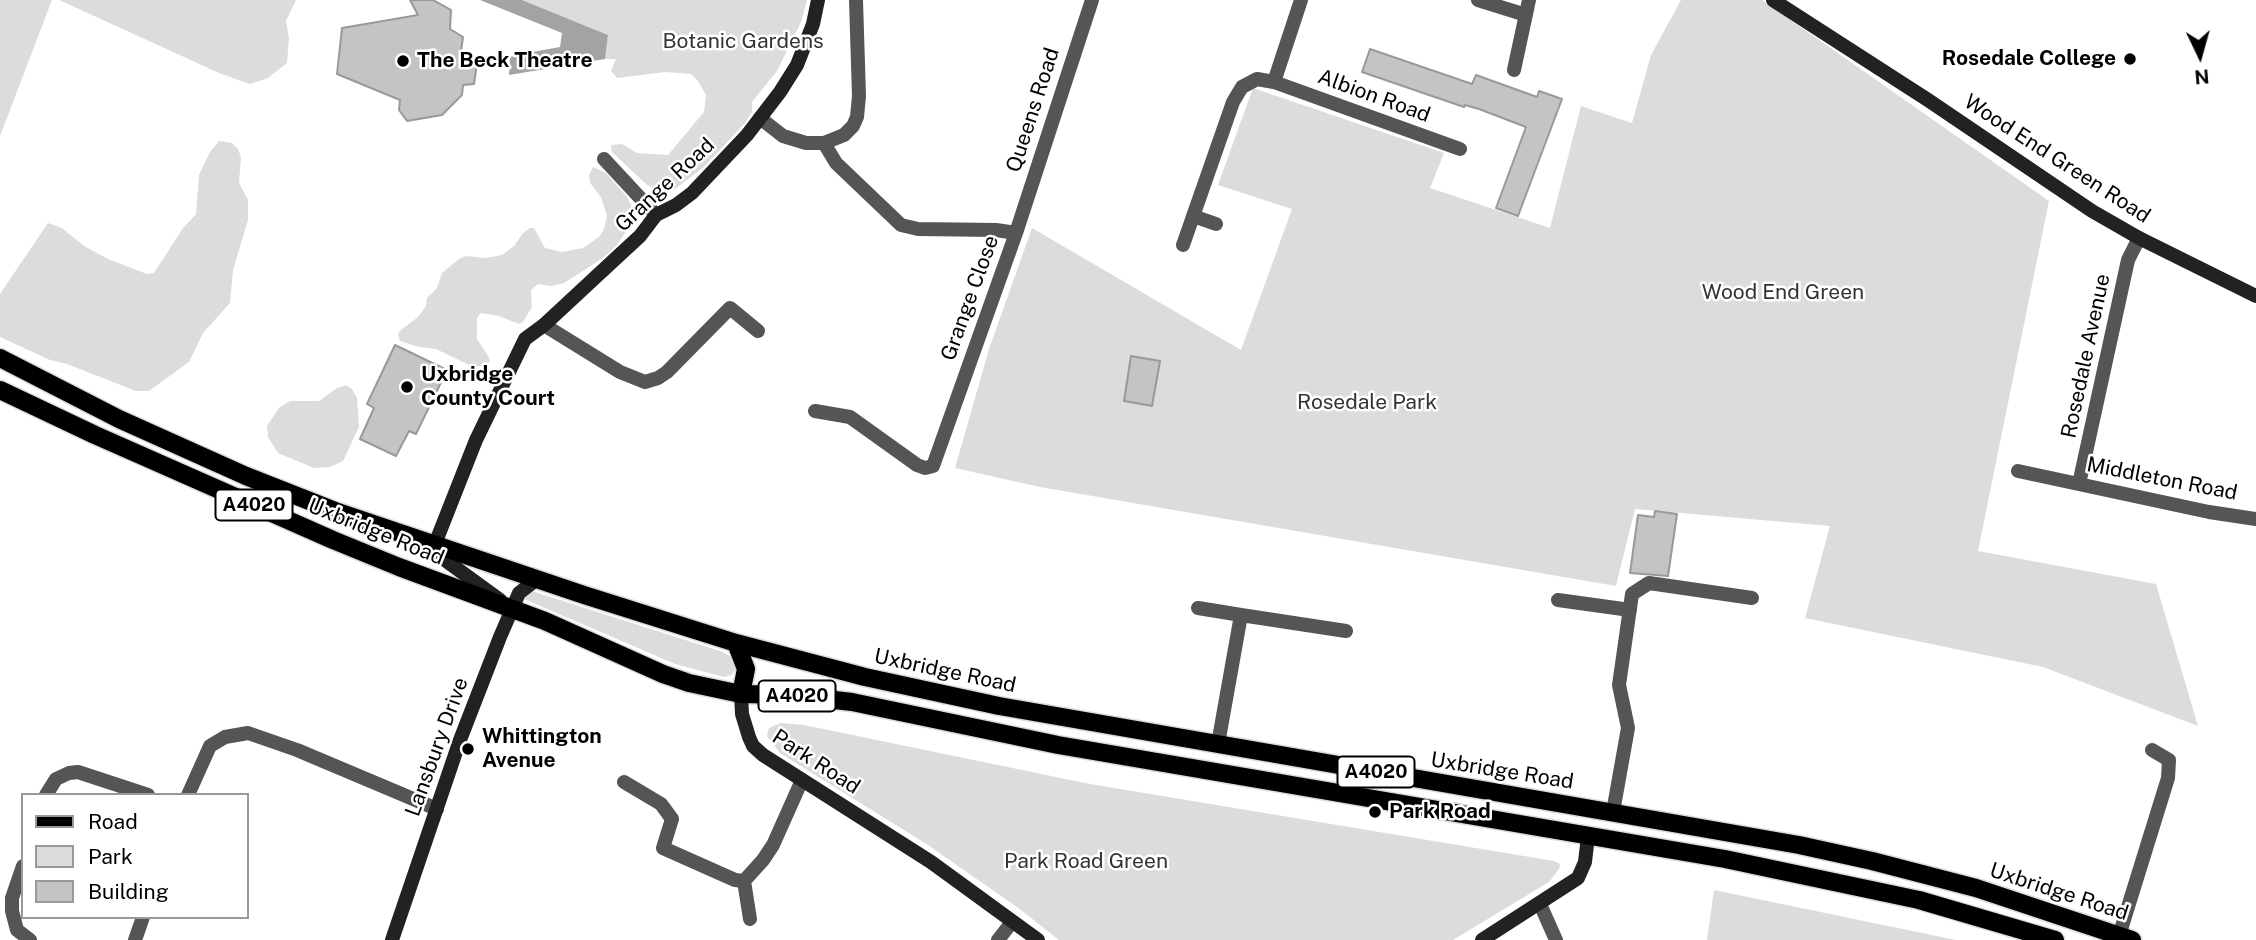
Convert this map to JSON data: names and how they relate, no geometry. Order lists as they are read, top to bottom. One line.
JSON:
{"streets":{"main road":["A4020","Uxbridge Road"],"street":["Albion Road","Queens Road","Wood End Green Road","Grange Road","Grange Close","Rosedale Avenue","Middleton Road","Lansbury Drive","Park Road"]},"crossings":[["Queens Road","Grange Close"],["Wood End Green Road","Rosedale Avenue"],["Grange Road","Uxbridge Road"],["Rosedale Avenue","Middleton Road"],["A4020","Uxbridge Road"],["A4020","Park Road"],["Uxbridge Road","Lansbury Drive"],["Uxbridge Road","Park Road"]],"parks":["Botanic Gardens","Wood End Green","Rosedale Park","Park Road Green"],"places":["Rosedale College","The Beck Theatre","Uxbridge County Court","Whittington Avenue","Park Road"],"legend":["Road","Park","Building"],"north":"bottom"}
